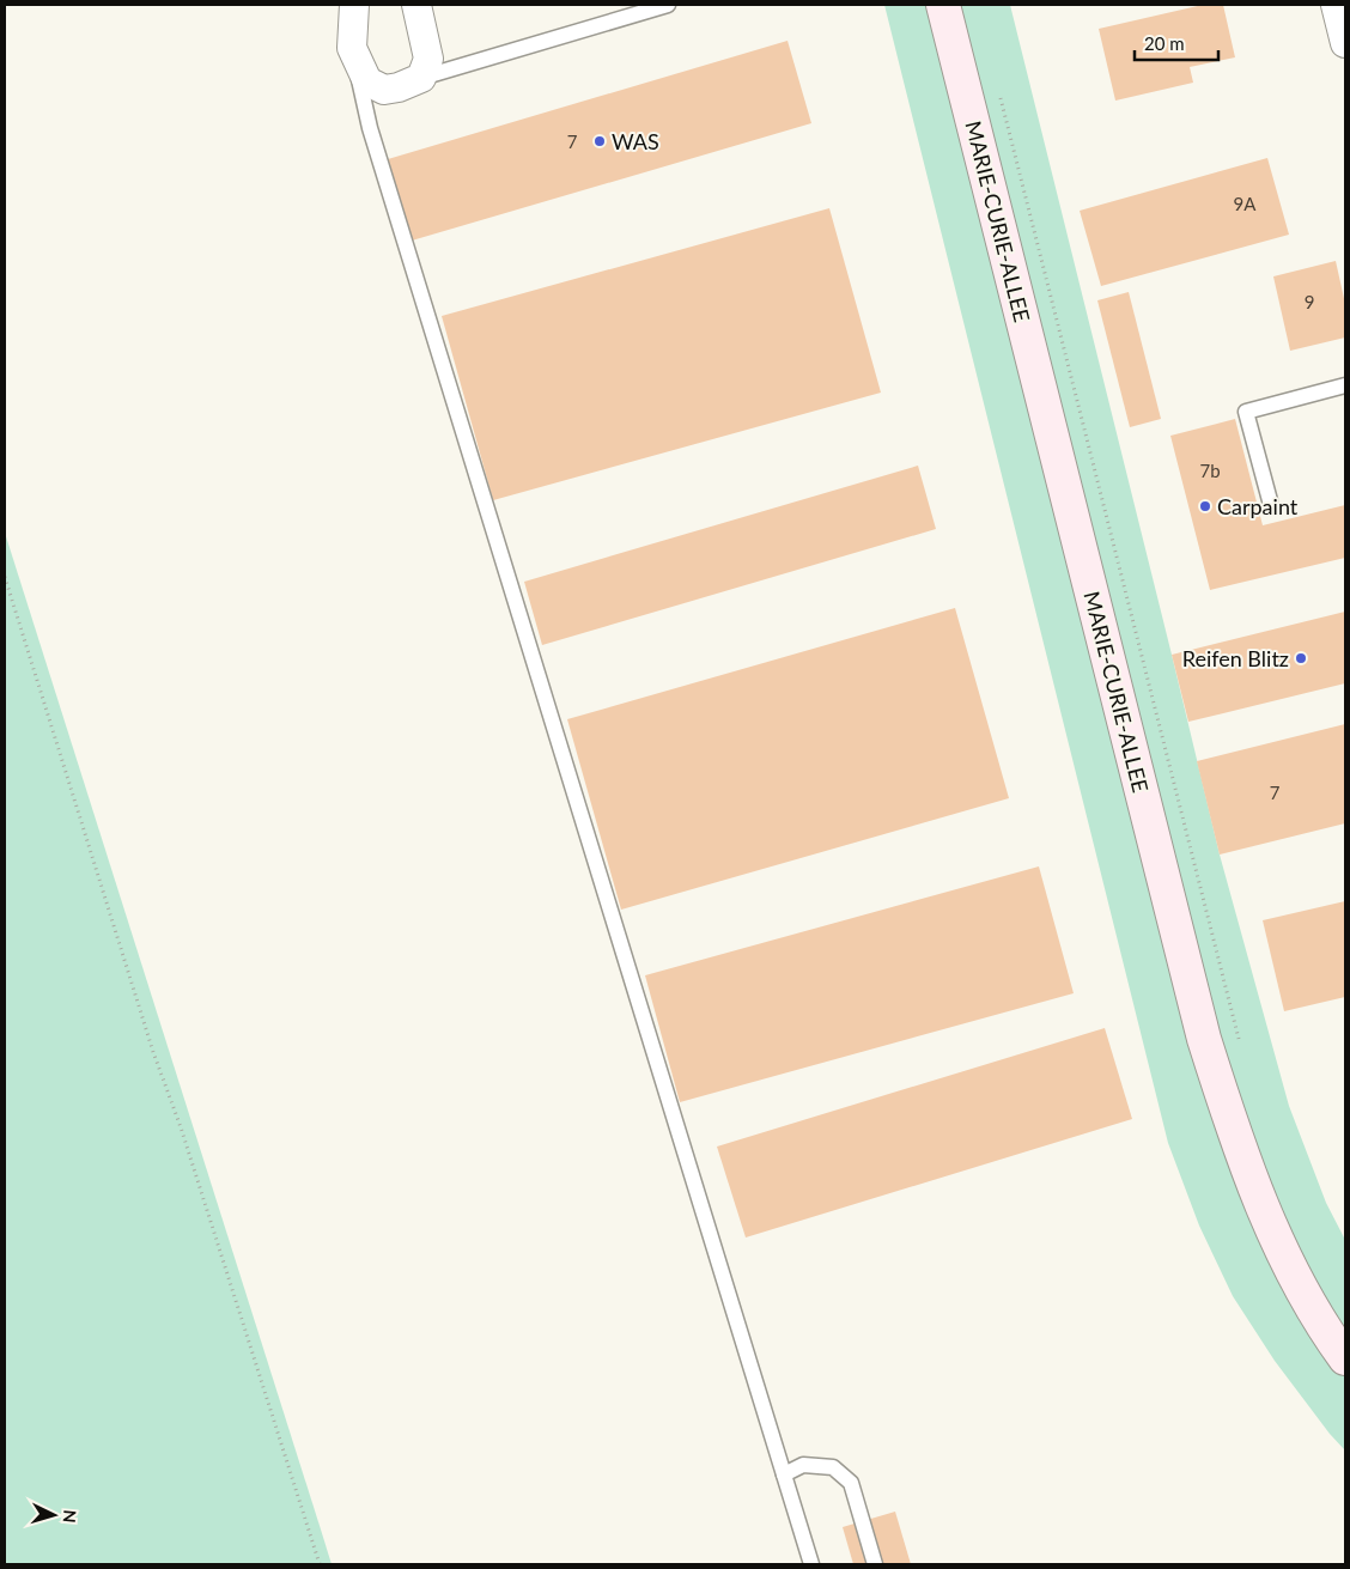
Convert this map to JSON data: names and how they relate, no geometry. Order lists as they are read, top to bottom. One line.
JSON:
{"streets":{"main road":["MARIE-CURIE-ALLEE"]},"places":["WAS","Carpaint","Reifen Blitz"],"house_numbers":["7","9A","9","7b","7"],"scale_bar":"20 m","north":"right"}
